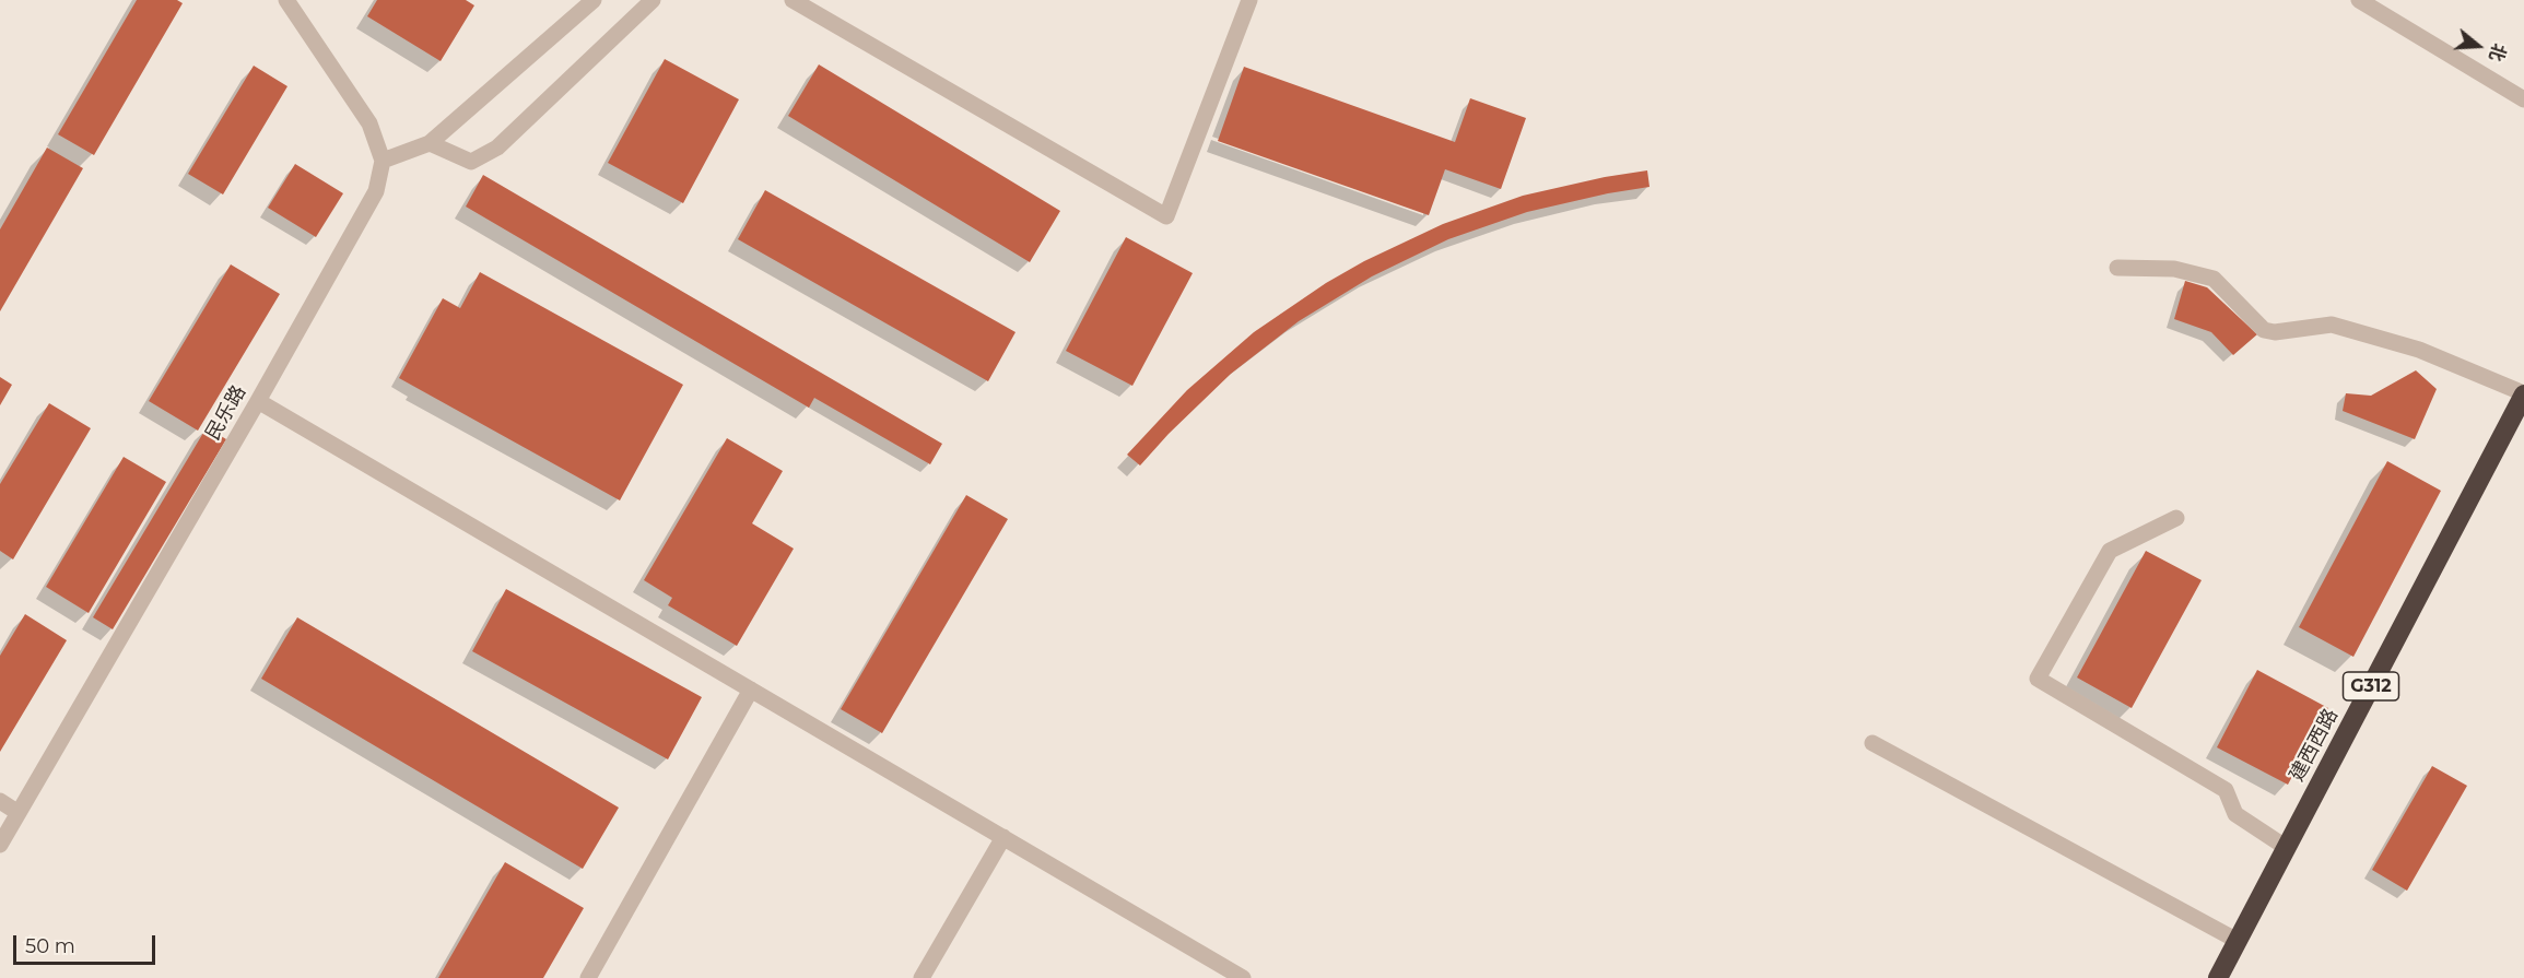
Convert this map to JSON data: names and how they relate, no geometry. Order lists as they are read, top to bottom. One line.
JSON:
{"streets":{"highway":["G312","建西西路"],"street":["民乐路"]},"scale_bar":"50 m","north":"right"}
